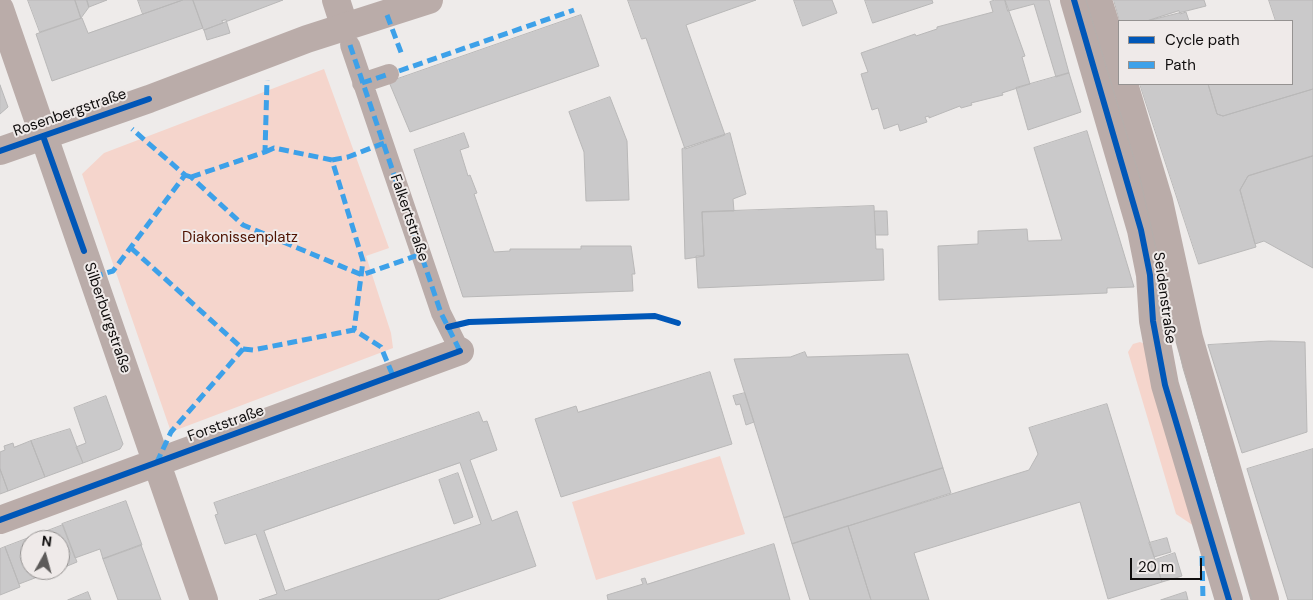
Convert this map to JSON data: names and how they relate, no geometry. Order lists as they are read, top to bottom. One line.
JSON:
{"streets":{"street":["Rosenbergstraße","Falkertstraße","Seidenstraße","Silberburgstraße","Forststraße"]},"crossings":[["Rosenbergstraße","Falkertstraße"],["Rosenbergstraße","Silberburgstraße"],["Falkertstraße","Forststraße"],["Silberburgstraße","Forststraße"]],"parks":["Diakonissenplatz"],"legend":["Cycle path","Path"],"scale_bar":"20 m","north":"top"}
